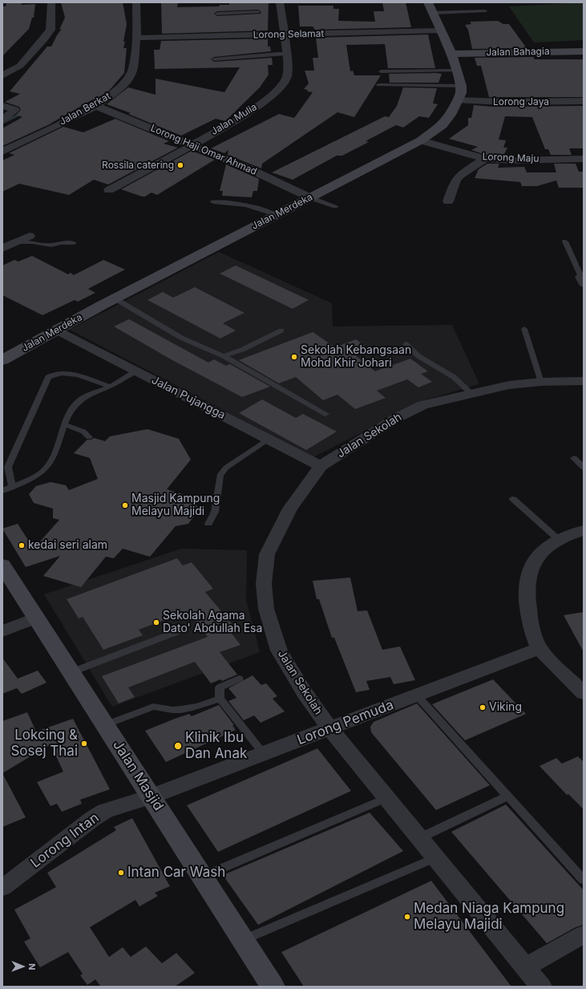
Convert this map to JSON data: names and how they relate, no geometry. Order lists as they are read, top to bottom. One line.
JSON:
{"streets":{"street":["Lorong Selamat","Jalan Bahagia","Lorong Jaya","Jalan Berkat","Jalan Mulia","Lorong Haji Omar Ahmad","Lorong Maju","Jalan Merdeka","Jalan Pujangga","Jalan Sekolah","Lorong Pemuda","Jalan Masjid","Lorong Intan"]},"crossings":[["Lorong Selamat","Jalan Berkat"],["Lorong Selamat","Jalan Mulia"],["Lorong Selamat","Jalan Merdeka"],["Jalan Bahagia","Jalan Merdeka"],["Lorong Jaya","Jalan Merdeka"],["Jalan Berkat","Lorong Haji Omar Ahmad"],["Jalan Mulia","Lorong Haji Omar Ahmad"],["Lorong Haji Omar Ahmad","Jalan Merdeka"],["Lorong Maju","Jalan Merdeka"],["Jalan Merdeka","Jalan Pujangga"],["Jalan Pujangga","Jalan Sekolah"],["Jalan Sekolah","Lorong Pemuda"],["Lorong Pemuda","Jalan Masjid"],["Lorong Pemuda","Lorong Intan"],["Jalan Masjid","Lorong Intan"]],"places":["Rossila catering","Sekolah Kebangsaan Mohd Khir Johari","Masjid Kampung Melayu Majidi","kedai seri alam","Sekolah Agama Dato' Abdullah Esa","Viking","Lokcing & Sosej Thai","Klinik Ibu Dan Anak","Intan Car Wash","Medan Niaga Kampung Melayu Majidi"],"north":"right"}
